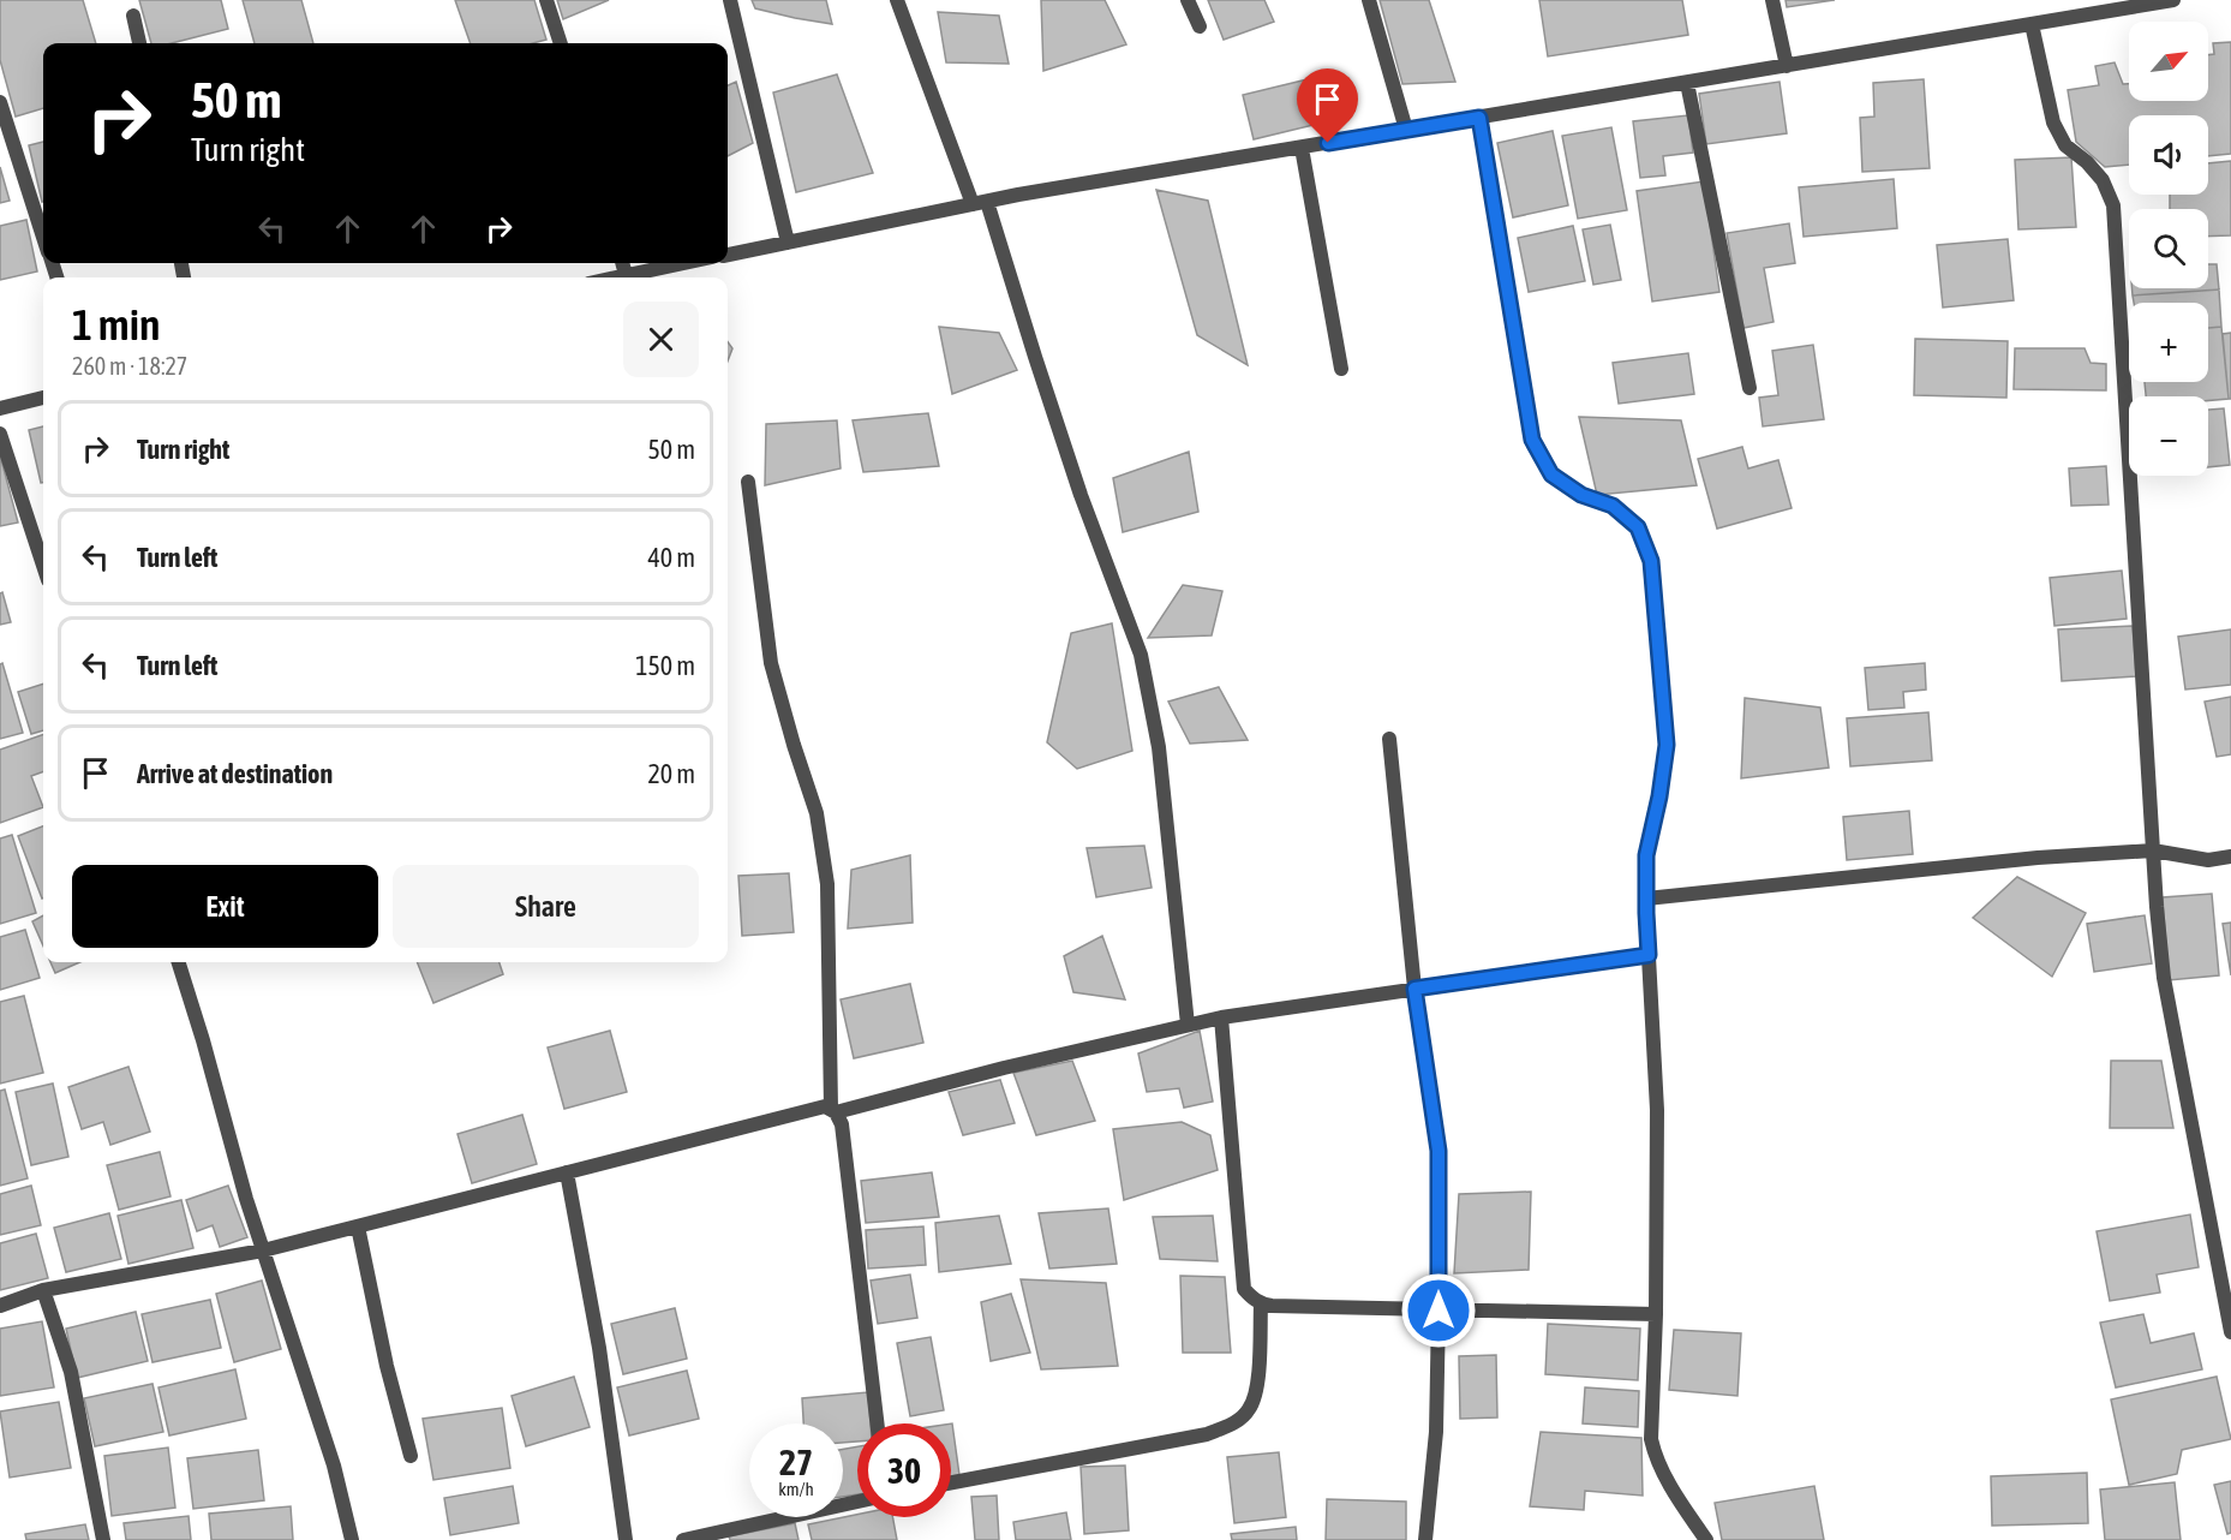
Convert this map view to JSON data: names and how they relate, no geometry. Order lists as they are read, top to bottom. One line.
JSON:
{"north":"top right","page":{"map_buttons":["+","−"],"turn":["50 m","Turn right"],"heading":["1 min","260 m · 18:27"],"list":[{"name":"Turn right","value":"50 m"},{"name":"Turn left","value":"40 m"},{"name":"Turn left","value":"150 m"},{"name":"Arrive at destination","value":"20 m"}],"buttons":["Exit","Share"],"speed":"27 km/h","limit":"30"}}
